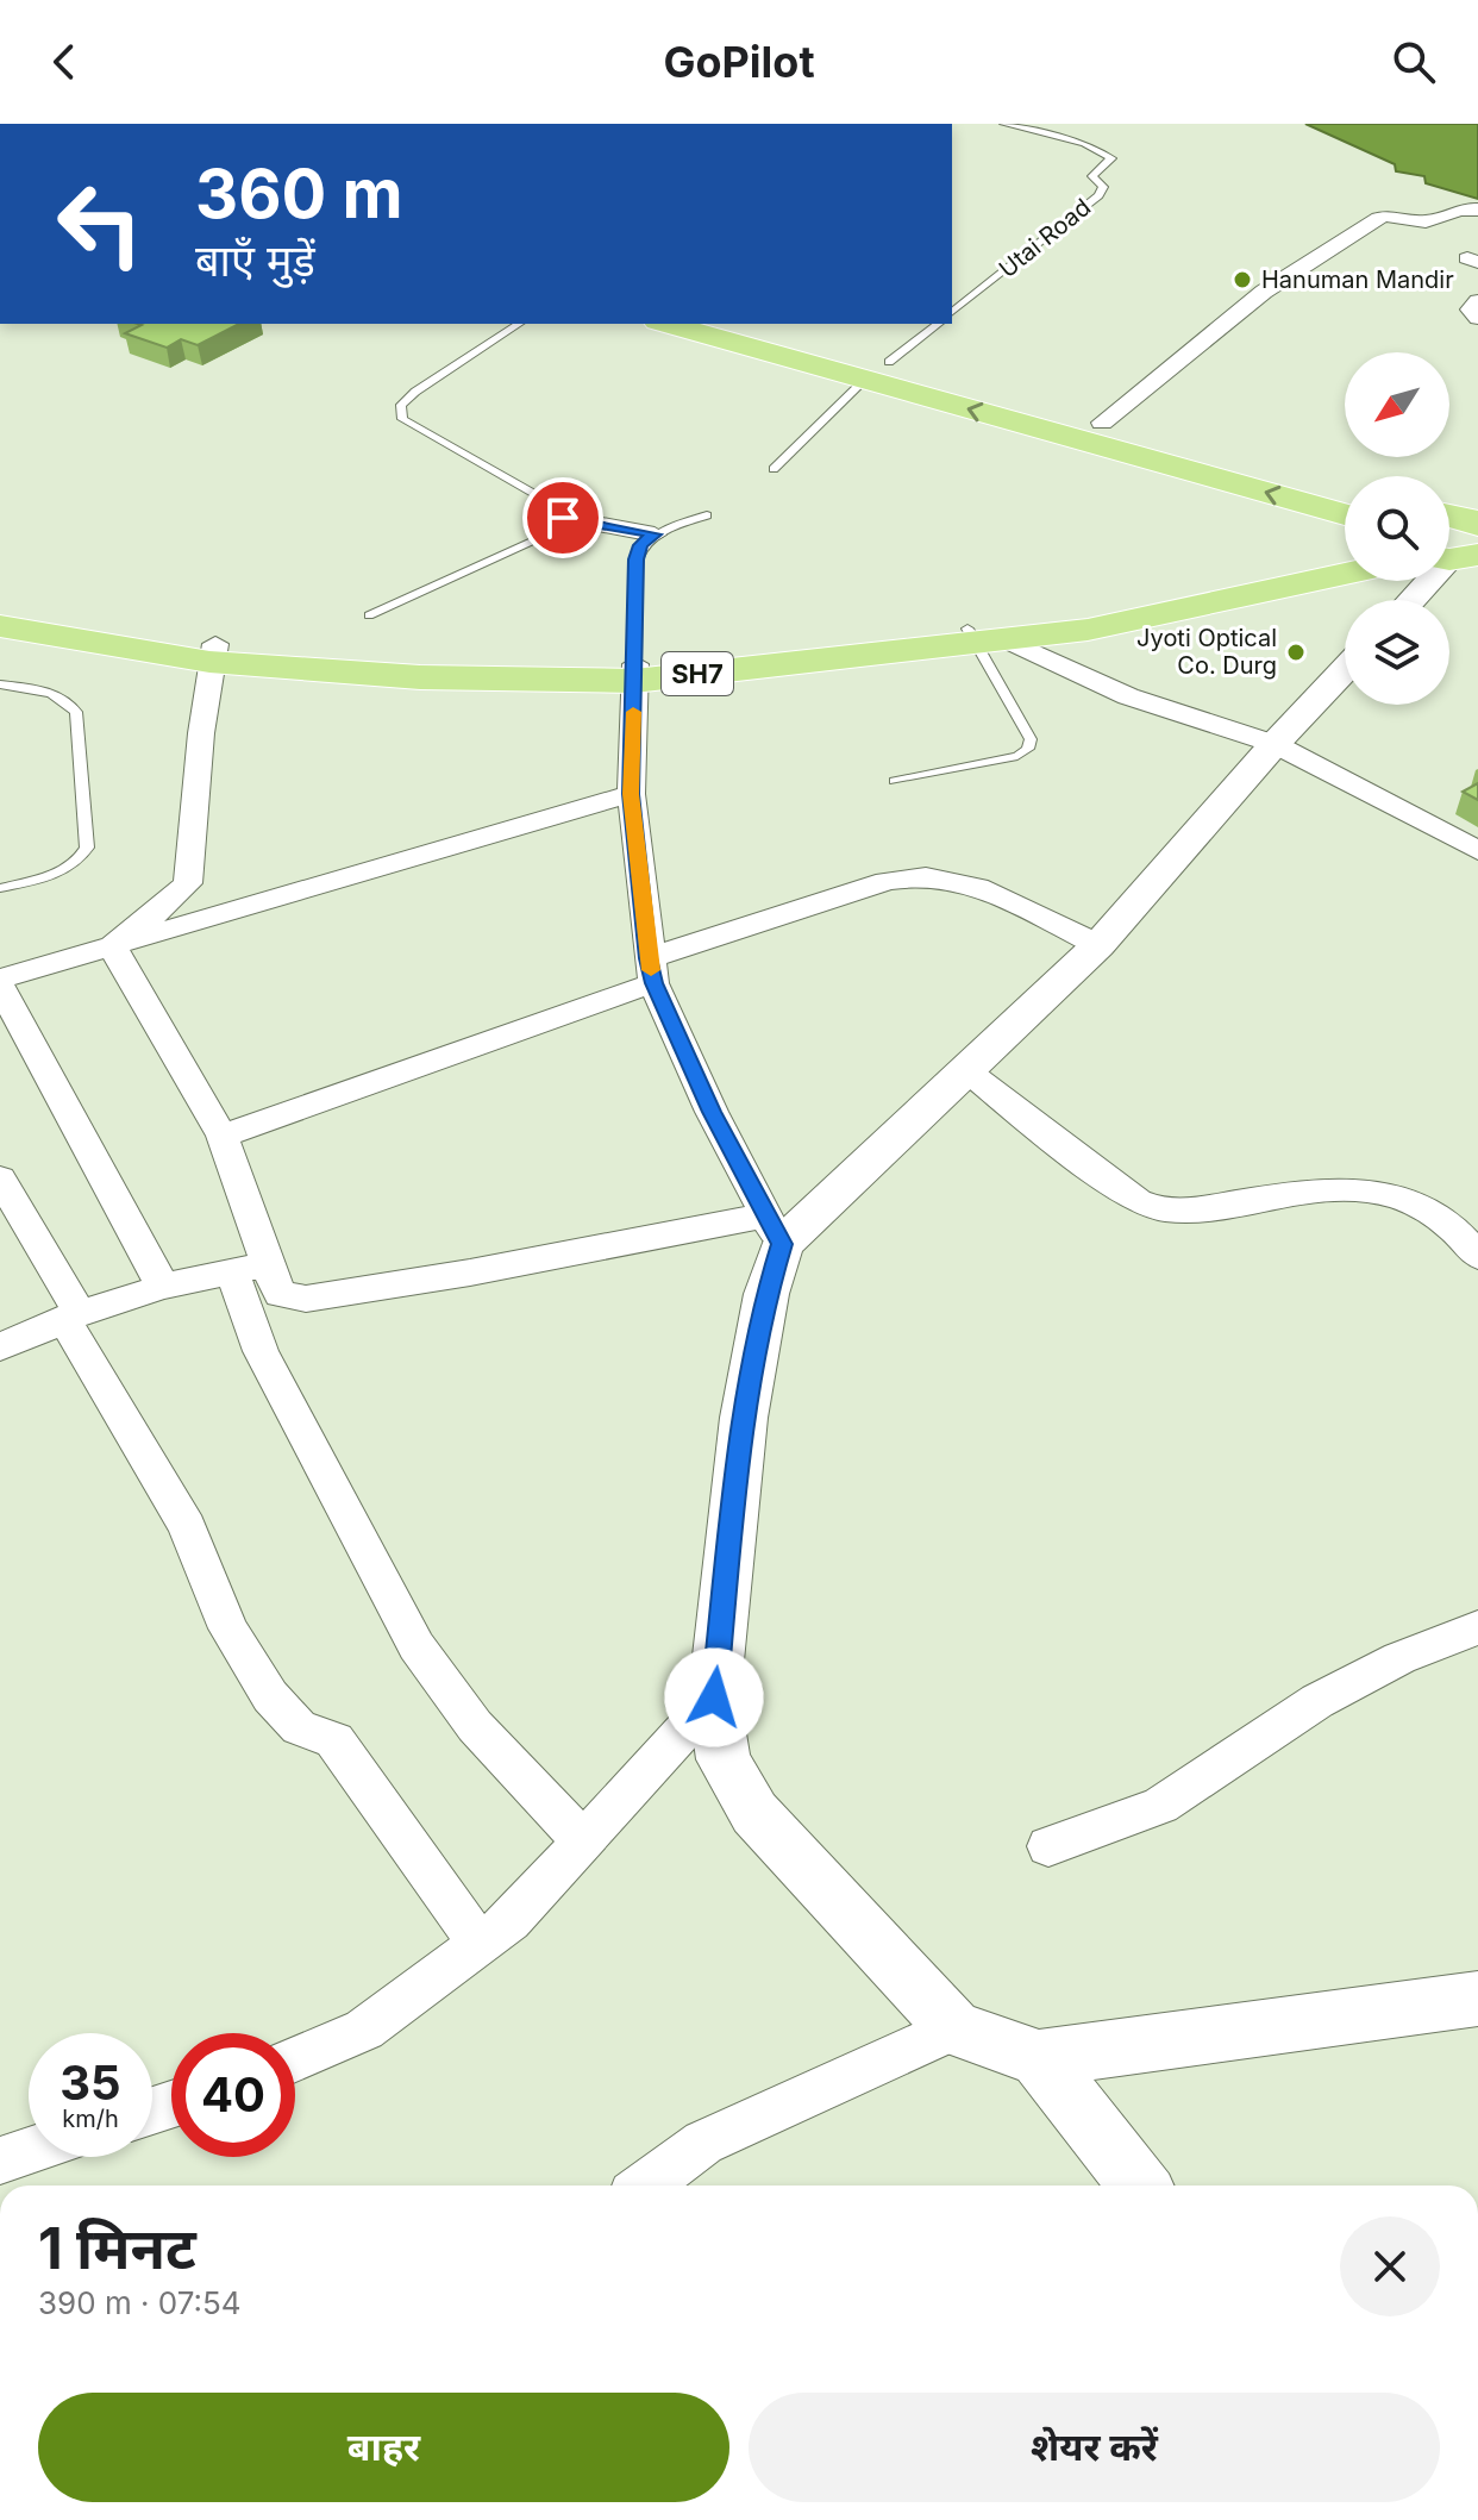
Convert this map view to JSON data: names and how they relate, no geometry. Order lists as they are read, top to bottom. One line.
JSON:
{"streets":{"main road":["SH7"],"lane":["Utai Road"]},"places":["Hanuman Mandir","Jyoti Optical Co. Durg"],"north":"bottom left","page":{"header":"GoPilot","turn":["360 m","बाएँ मुड़ें"],"speed":"35 km/h","limit":"40","heading":["1 मिनट","390 m · 07:54"],"buttons":["बाहर","शेयर करें"]}}
